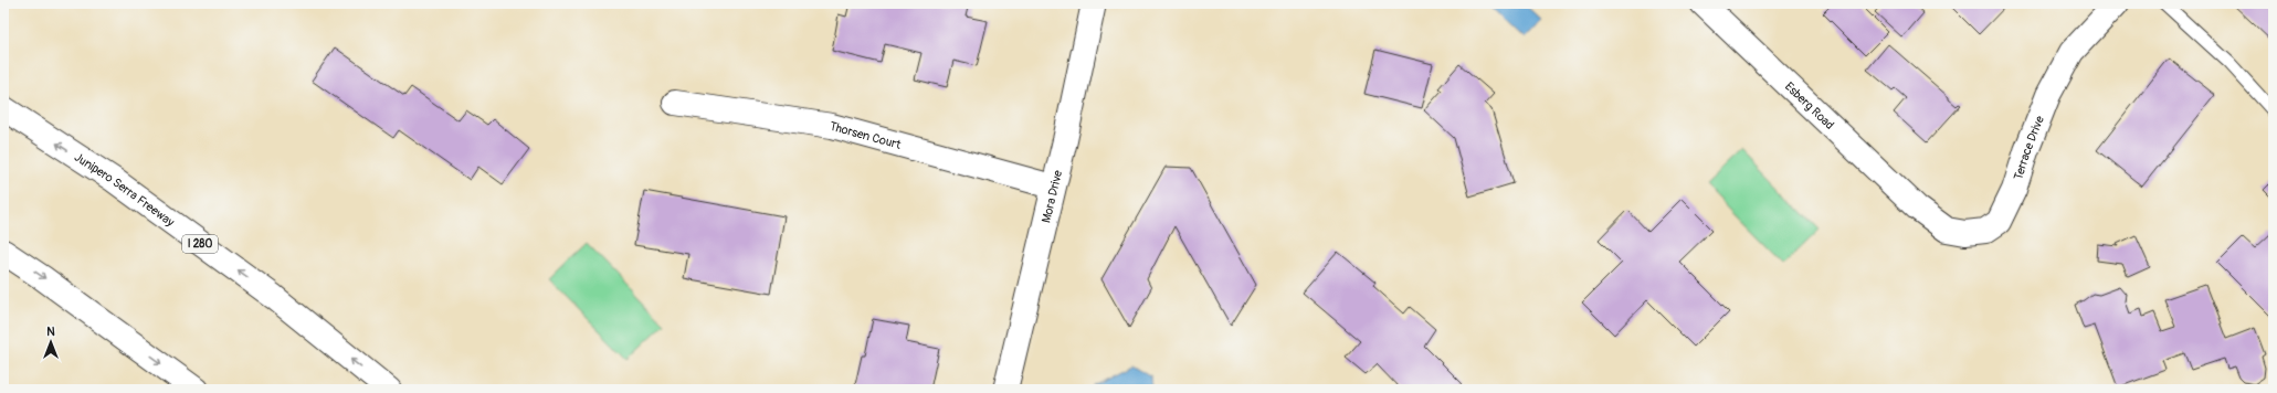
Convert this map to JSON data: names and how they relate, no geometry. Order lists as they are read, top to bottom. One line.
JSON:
{"streets":{"main road":["Esberg Road","Thorsen Court","Terrace Drive","Junipero Serra Freeway","Mora Drive","I 280"]},"crossings":[["Esberg Road","Terrace Drive"],["Thorsen Court","Mora Drive"]],"north":"top"}
